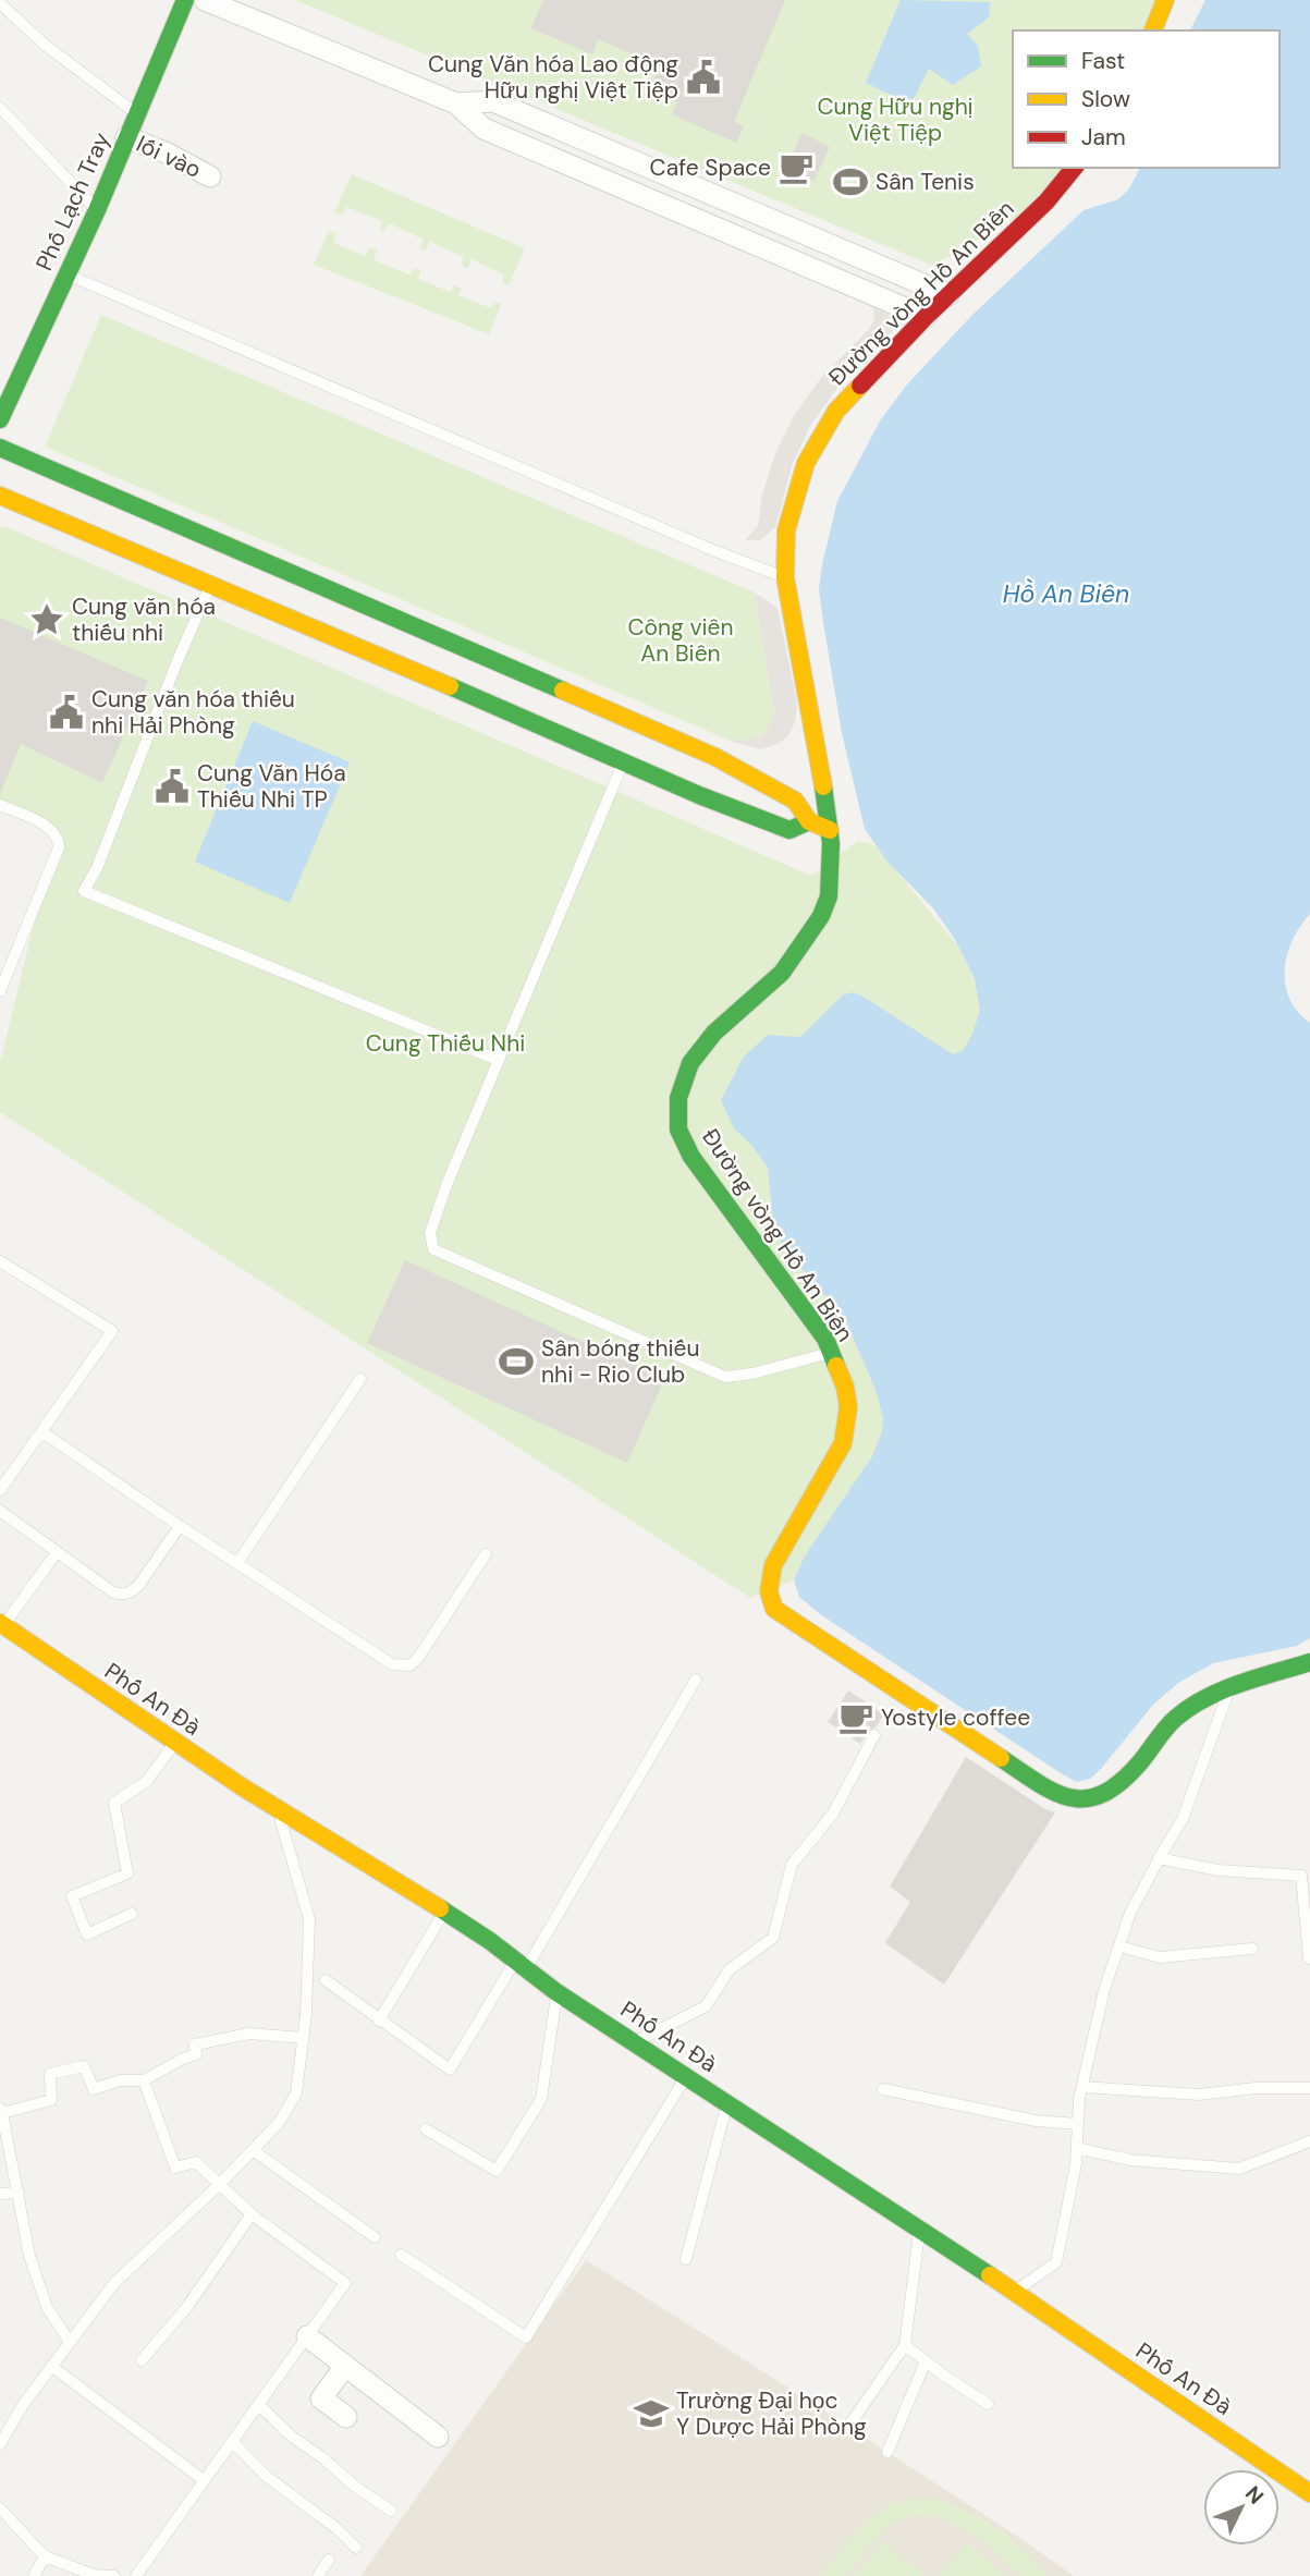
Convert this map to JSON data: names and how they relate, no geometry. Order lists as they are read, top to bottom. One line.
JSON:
{"streets":{"street":["lối vào","Phố Lạch Tray","Đường vòng Hồ An Biên","Phố An Đà"]},"crossings":[["lối vào","Phố Lạch Tray"]],"water":["Hồ An Biên"],"parks":["Cung Hữu nghị Việt Tiệp","Công viên An Biên","Cung Thiếu Nhi"],"places":{"public building":["Cung Văn hóa Lao động Hữu nghị Việt Tiệp","Cung văn hóa thiếu nhi Hải Phòng","Cung Văn Hóa Thiếu Nhi TP"],"cafe":["Cafe Space","Yostyle coffee"],"sports":["Sân Tenis","Sân bóng thiếu nhi - Rio Club"],"place":["Cung văn hóa thiếu nhi"],"school or university":["Trường Đại học Y Dược Hải Phòng"]},"legend":["Fast","Slow","Jam"],"north":"top right"}
